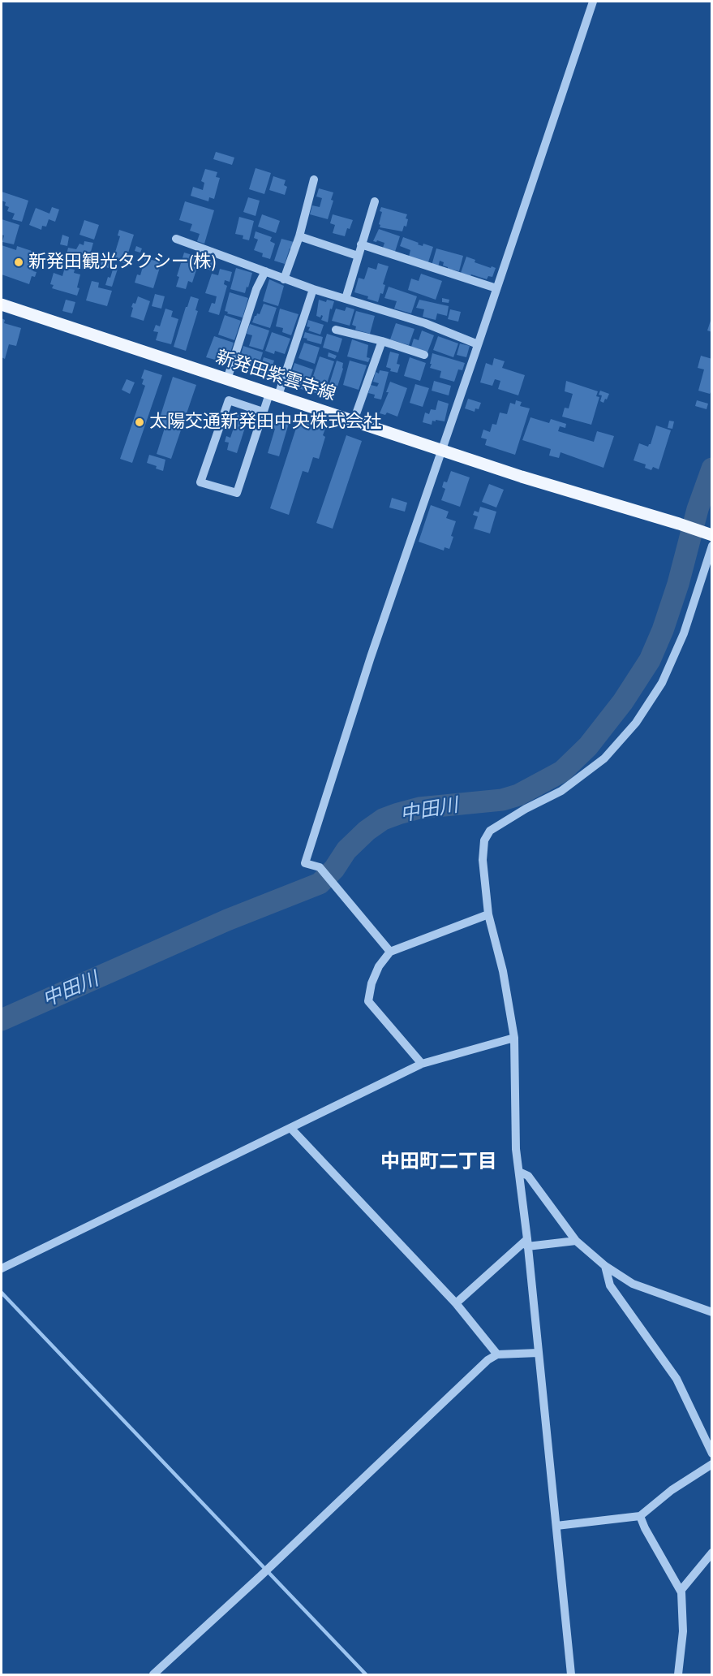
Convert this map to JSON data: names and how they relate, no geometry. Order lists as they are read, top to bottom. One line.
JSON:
{"streets":{"main road":["新発田紫雲寺線"]},"districts":["中田町二丁目"],"water":["中田川"],"places":["新発田観光タクシー(株)","太陽交通新発田中央株式会社"]}
